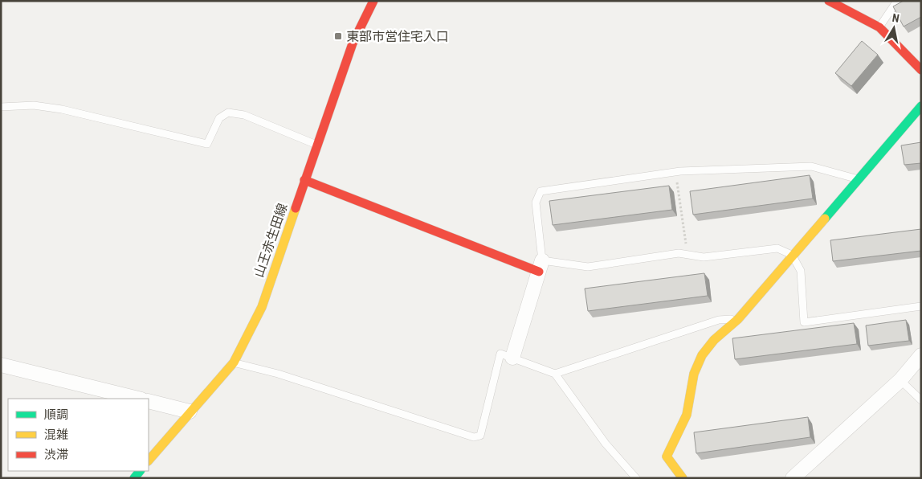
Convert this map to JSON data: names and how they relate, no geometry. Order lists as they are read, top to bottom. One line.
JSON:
{"streets":{"street":["山王赤生田線"]},"places":{"transit":["東部市営住宅入口"]},"legend":["順調","混雑","渋滞"],"north":"top"}
